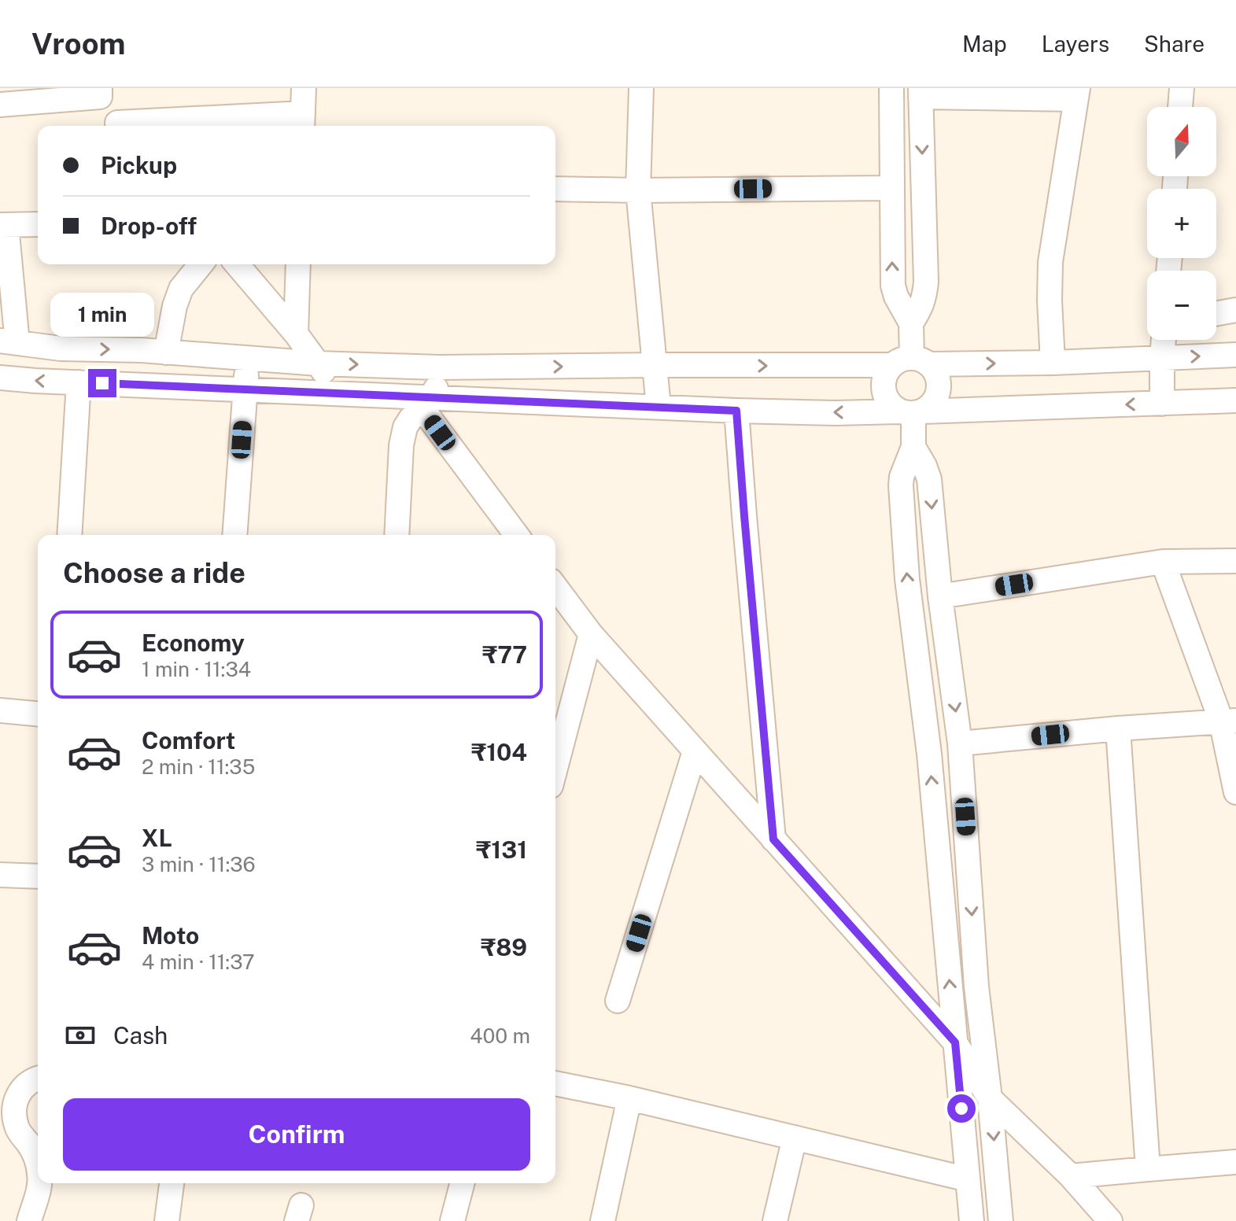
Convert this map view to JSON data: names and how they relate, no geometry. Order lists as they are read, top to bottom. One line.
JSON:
{"north":"top","page":{"header":"Vroom","nav":["Map","Layers","Share"],"map_buttons":["+","−"],"banner":["Pickup","Drop-off"],"bubble":"1 min","heading":"Choose a ride","list":[{"name":"Economy","note":"1 min · 11:34","value":"₹77"},{"name":"Comfort","note":"2 min · 11:35","value":"₹104"},{"name":"XL","note":"3 min · 11:36","value":"₹131"},{"name":"Moto","note":"4 min · 11:37","value":"₹89"}],"pay":["Cash","400 m"],"buttons":"Confirm"}}
